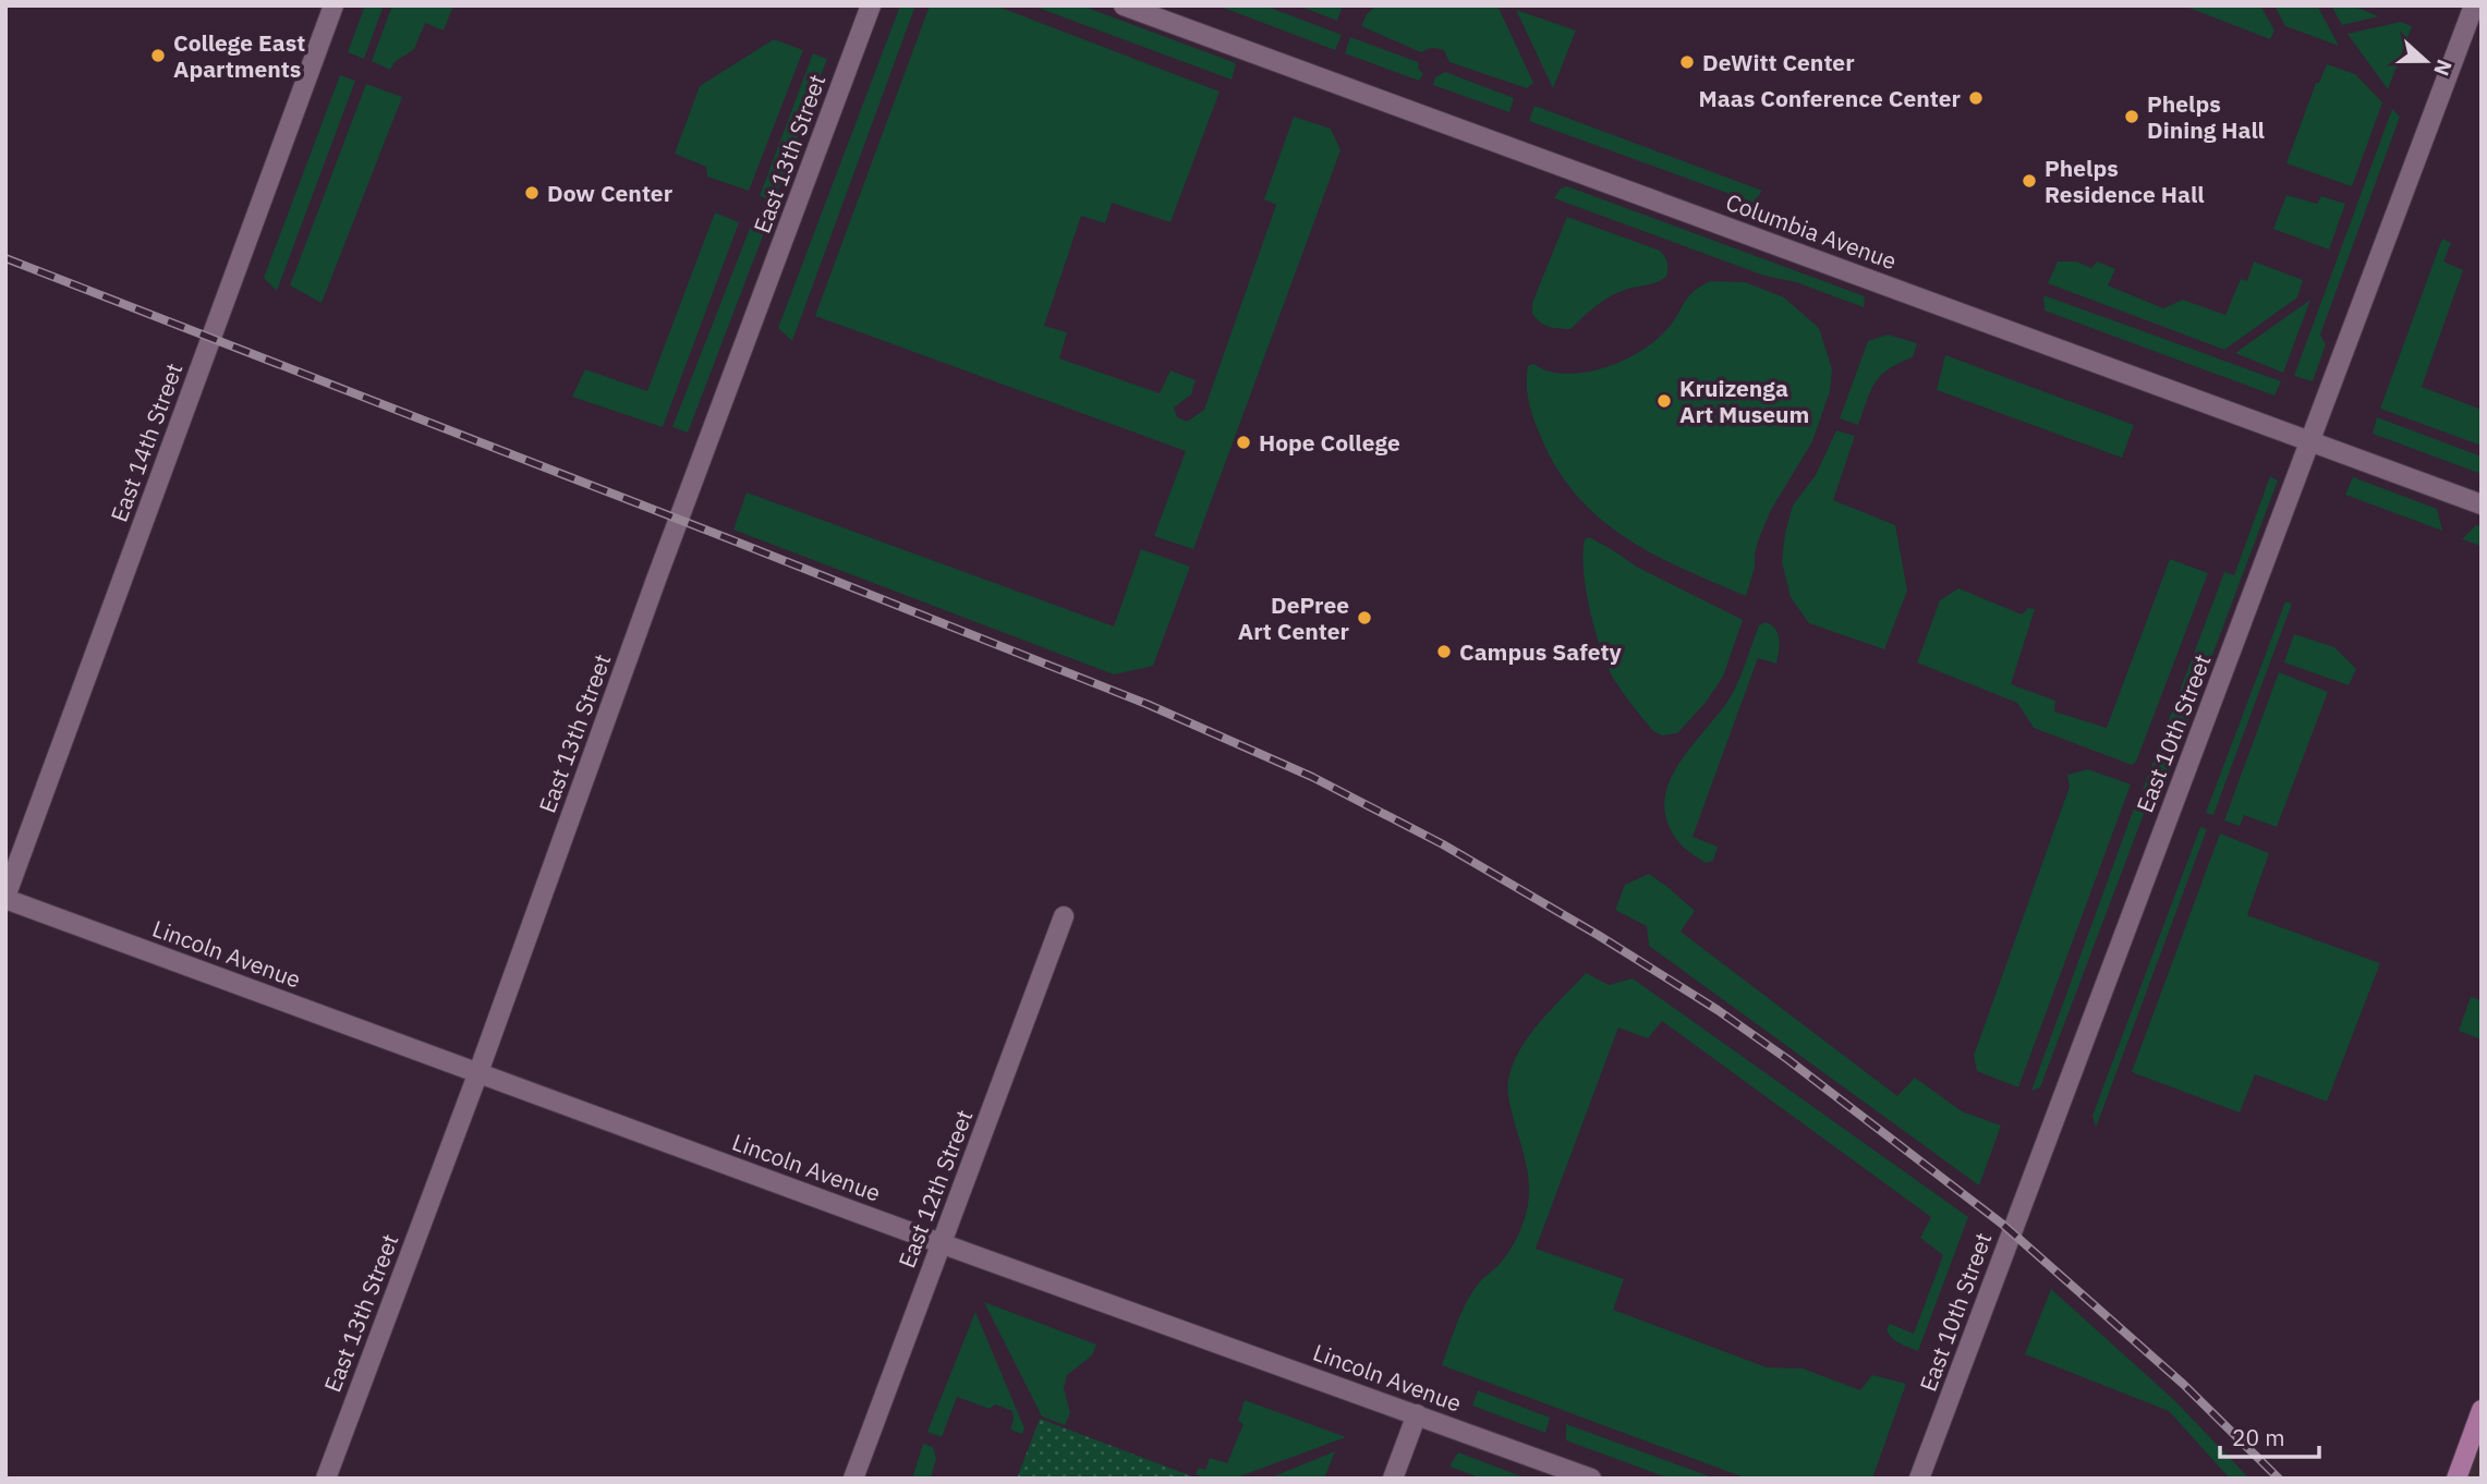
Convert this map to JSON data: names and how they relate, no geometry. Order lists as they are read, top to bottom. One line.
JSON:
{"streets":{"street":["East 13th Street","Columbia Avenue","East 14th Street","East 10th Street","Lincoln Avenue","East 12th Street"]},"crossings":[["East 13th Street","Lincoln Avenue"],["Columbia Avenue","East 10th Street"],["East 14th Street","Lincoln Avenue"],["Lincoln Avenue","East 12th Street"]],"places":["College East Apartments","DeWitt Center","Maas Conference Center","Phelps Dining Hall","Phelps Residence Hall","Dow Center","Kruizenga Art Museum","Hope College","DePree Art Center","Campus Safety"],"scale_bar":"20 m","north":"right"}
